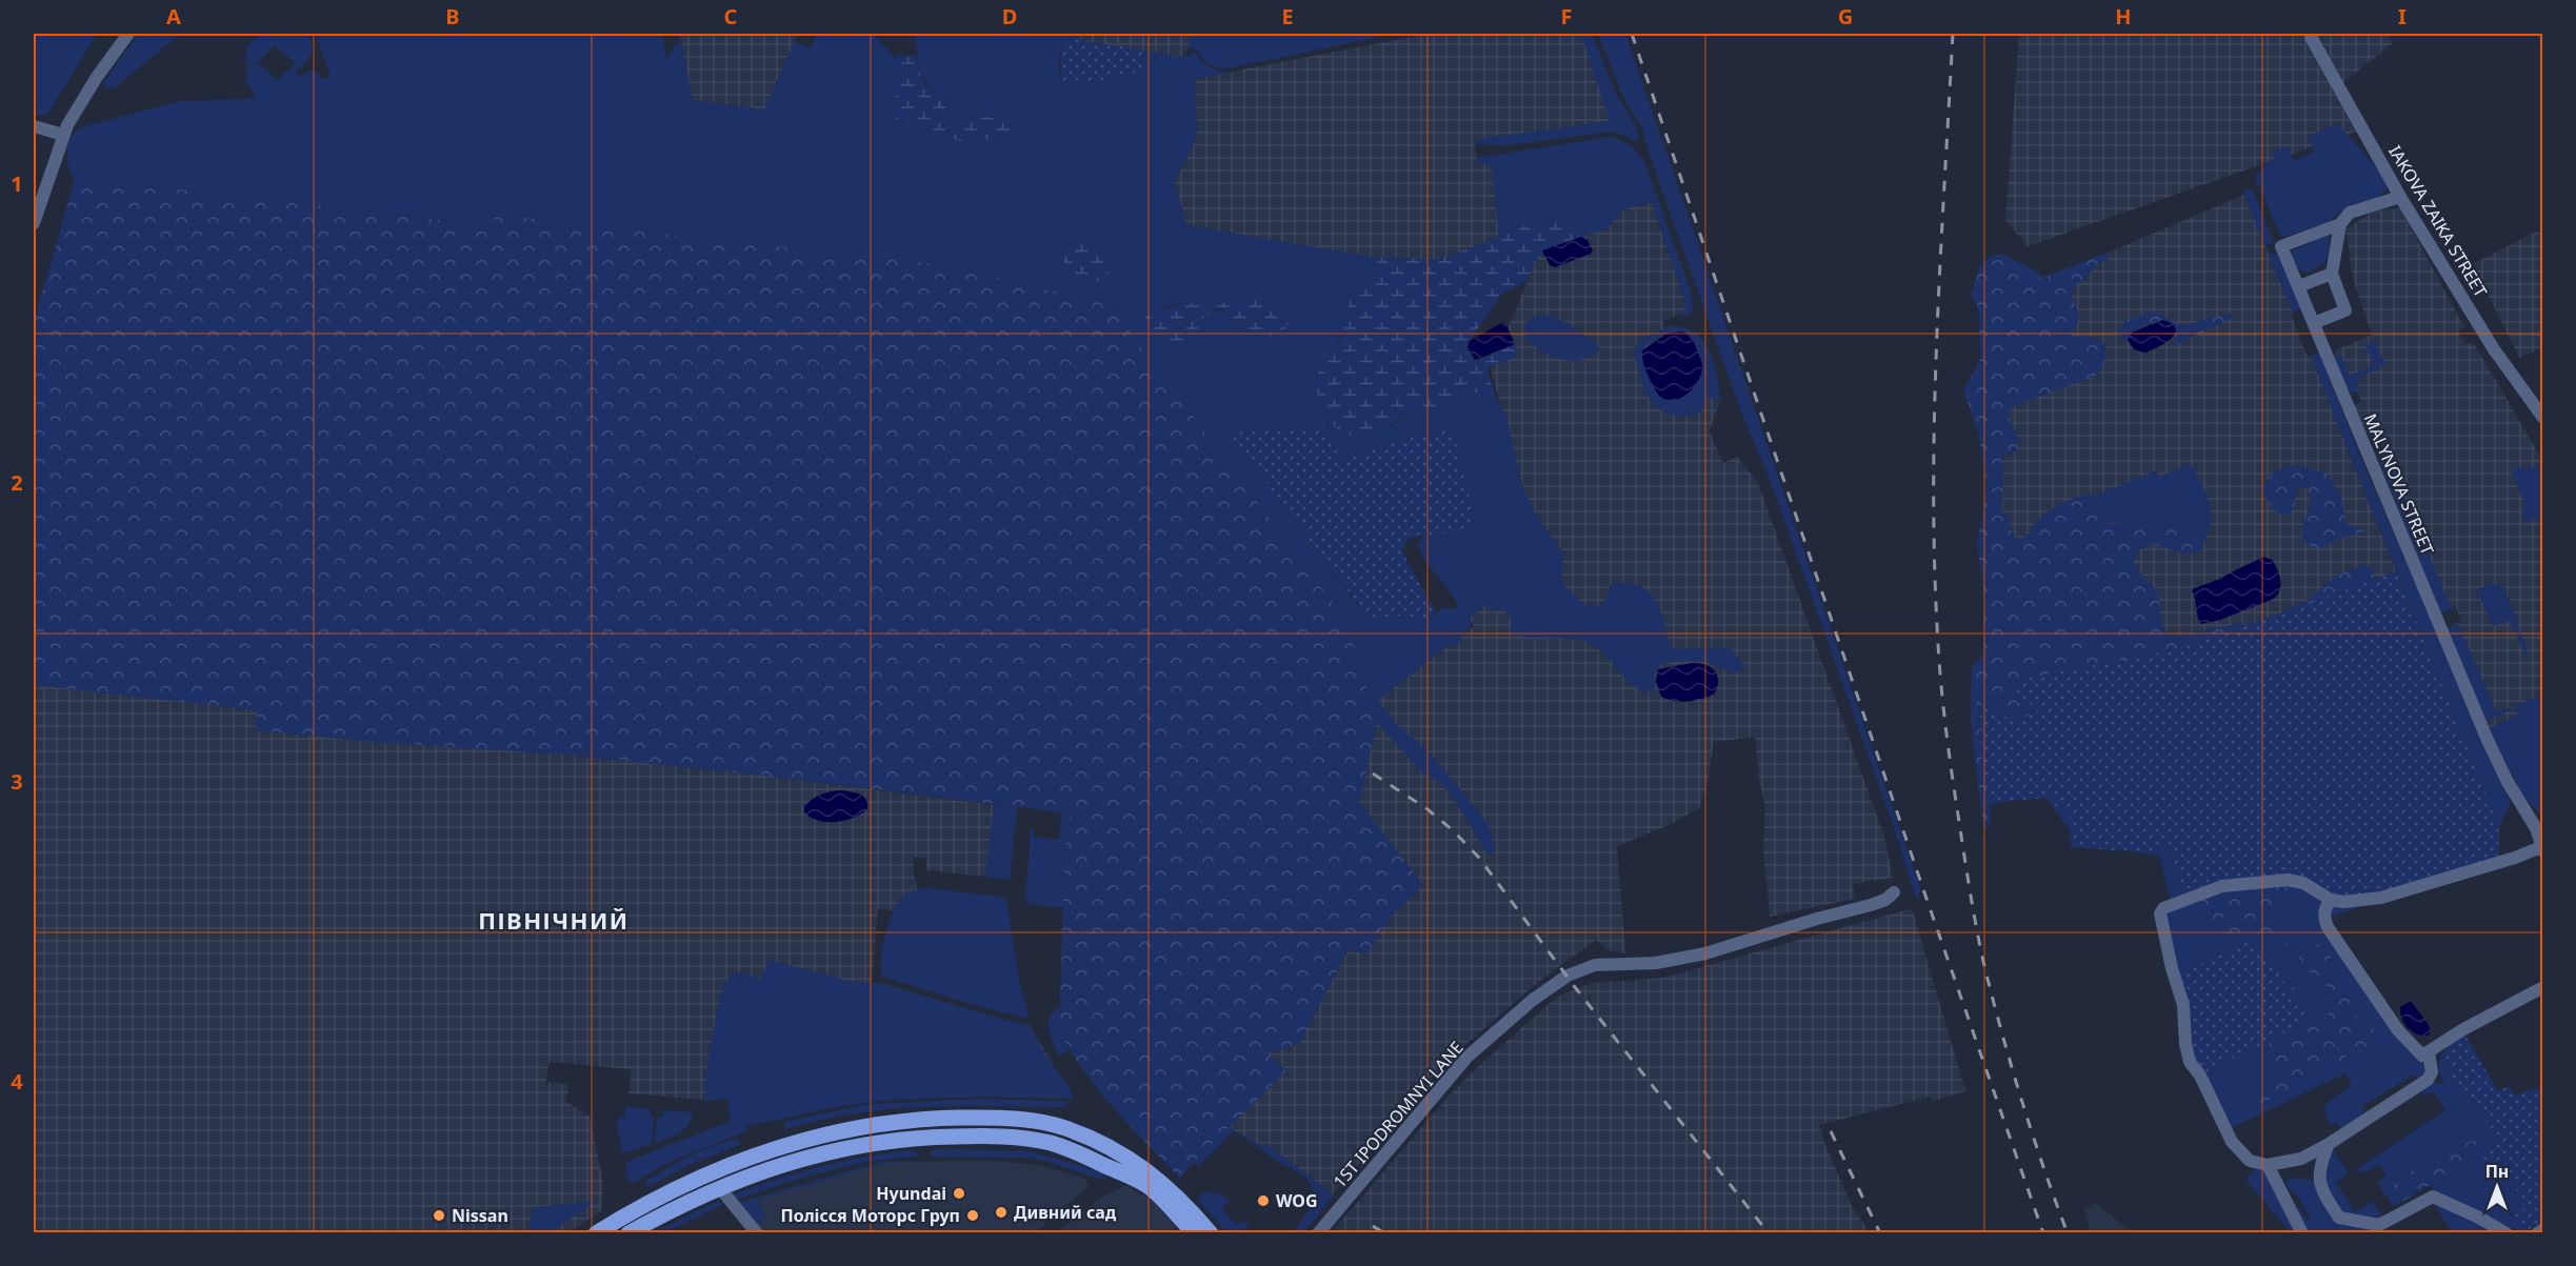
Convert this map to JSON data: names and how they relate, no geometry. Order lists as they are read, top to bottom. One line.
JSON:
{"streets":{"street":["IAKOVA ZAIKA STREET","MALYNOVA STREET","1ST IPODROMNYI LANE"]},"crossings":[["IAKOVA ZAIKA STREET","MALYNOVA STREET"]],"districts":["ПІВНІЧНИЙ"],"places":["Hyundai","WOG","Дивний сад","Nissan","Полісся Моторс Груп"],"north":"top","grid":{"columns":["A","B","C","D","E","F","G","H","I"],"rows":["1","2","3","4"]}}
